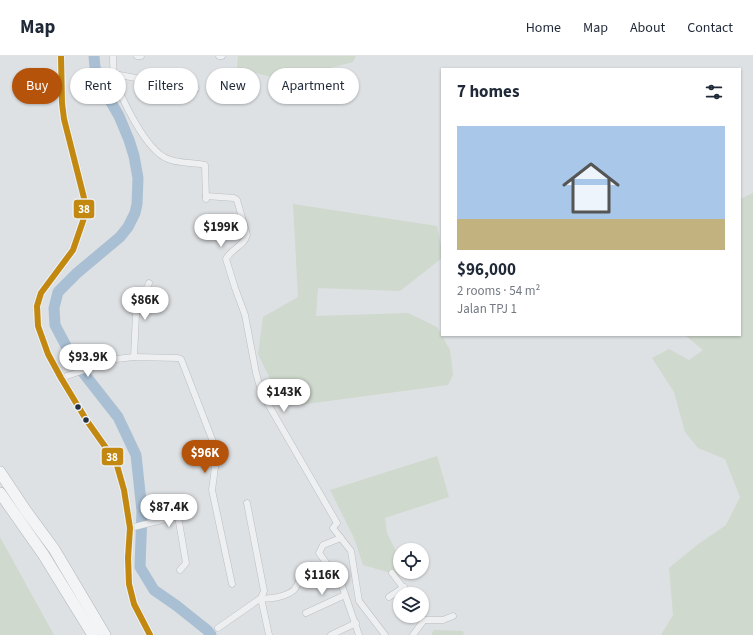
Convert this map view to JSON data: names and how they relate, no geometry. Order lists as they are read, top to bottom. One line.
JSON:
{"lines":["transit line 38"],"page":{"header":"Map","nav":["Home","Map","About","Contact"],"chip":["Buy","Rent","Filters","New","Apartment"],"heading":"7 homes","list":[{"name":"$96,000","note":"2 rooms · 54 m² · Jalan TPJ 1"}],"price":["$199K","$86K","$93.9K","$143K","$96K","$87.4K","$116K"]}}
